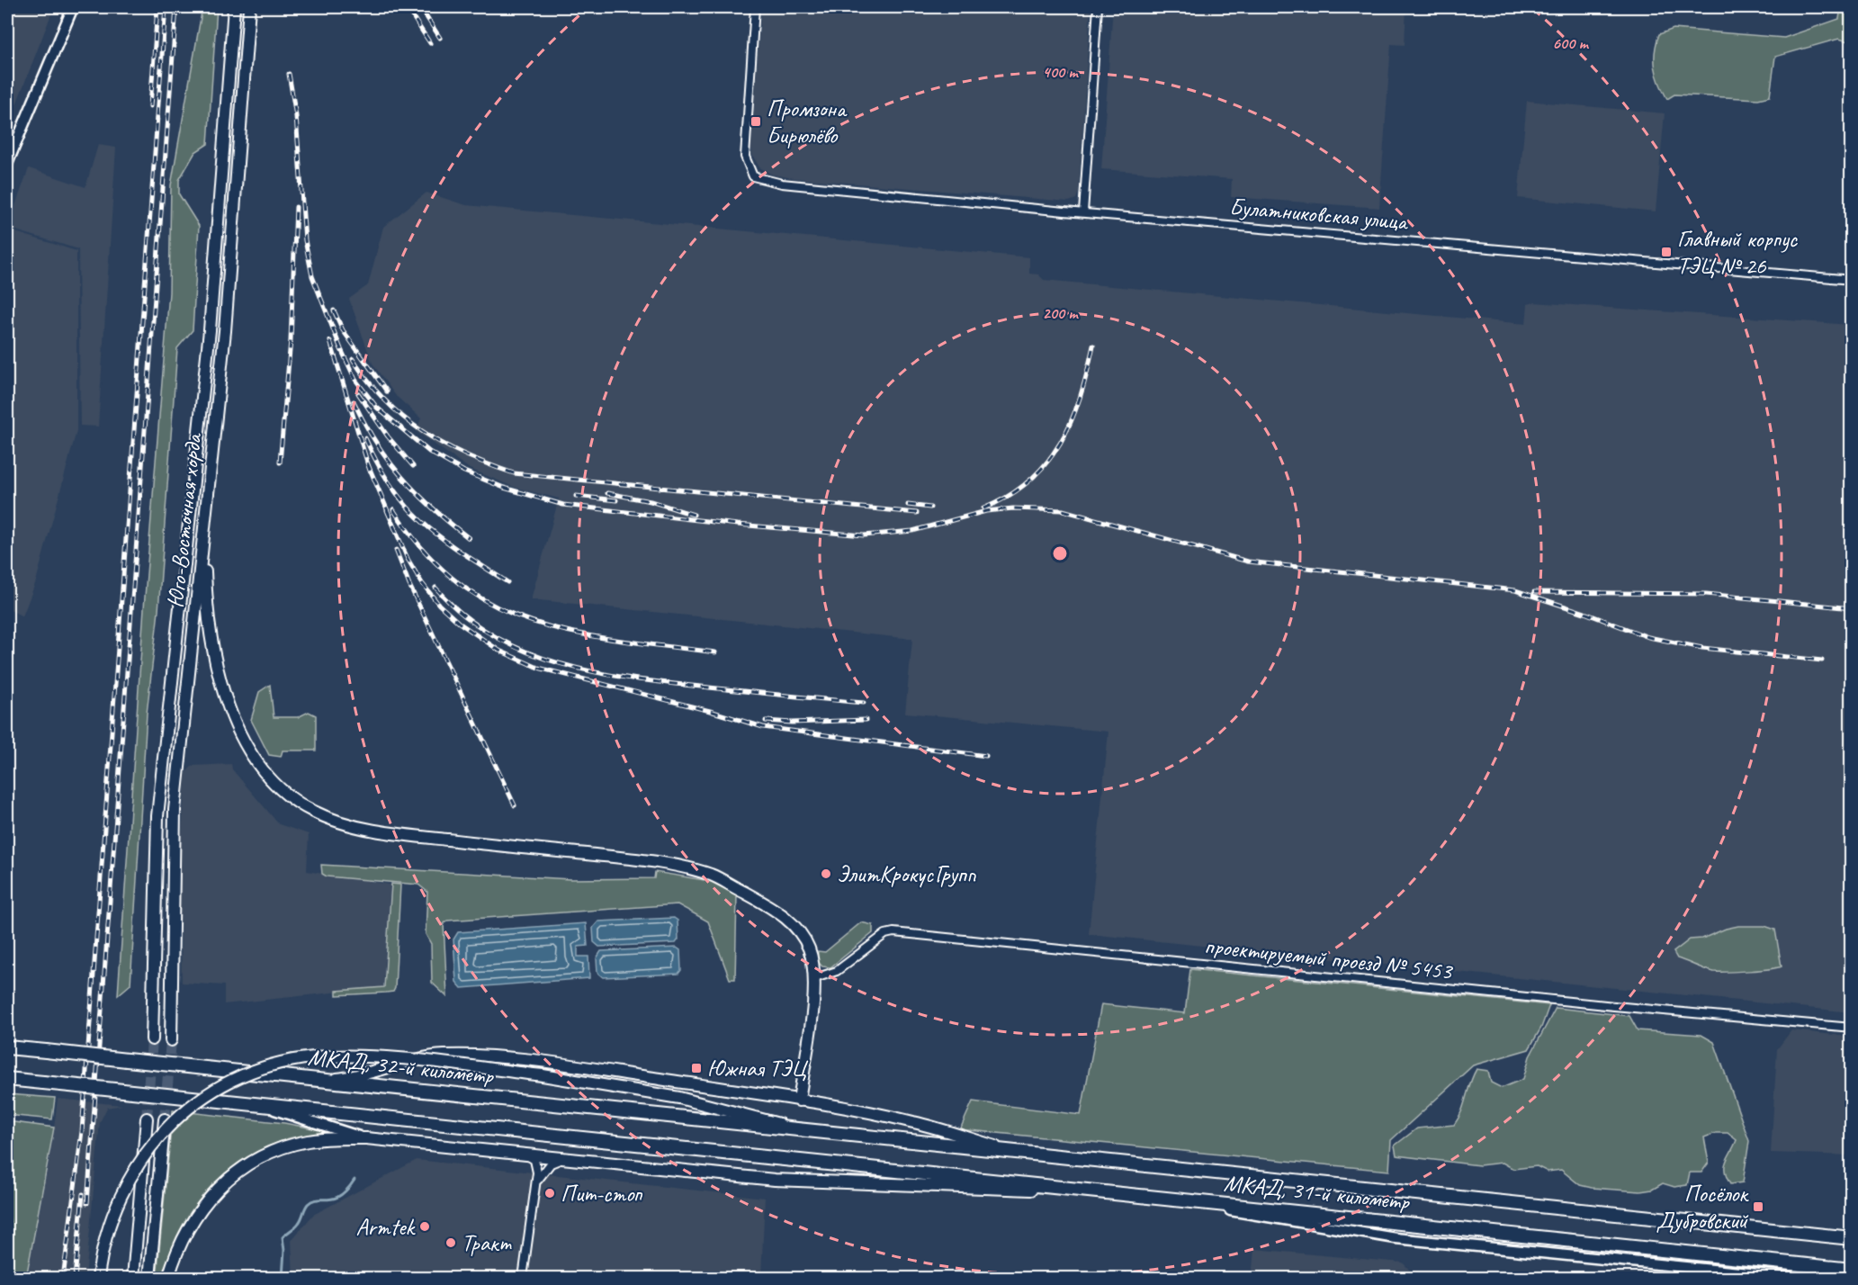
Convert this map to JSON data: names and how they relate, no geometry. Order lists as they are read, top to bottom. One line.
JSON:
{"streets":{"highway":["МКАД, 32-й километр","МКАД, 31-й километр"],"main road":["Юго-Восточная хорда"],"street":["Булатниковская улица","проектируемый проезд № 5453"]},"crossings":[["МКАД, 32-й километр","МКАД, 31-й километр"]],"places":{"transit":["Промзона Бирюлёво","Главный корпус ТЭЦ № 26","Южная ТЭЦ","Посёлок Дубровский"],"other":["ЭлитКрокусГрупп","Пит-стоп","Armtek","Тракт"]},"rings":["600 m","400 m","200 m"]}
